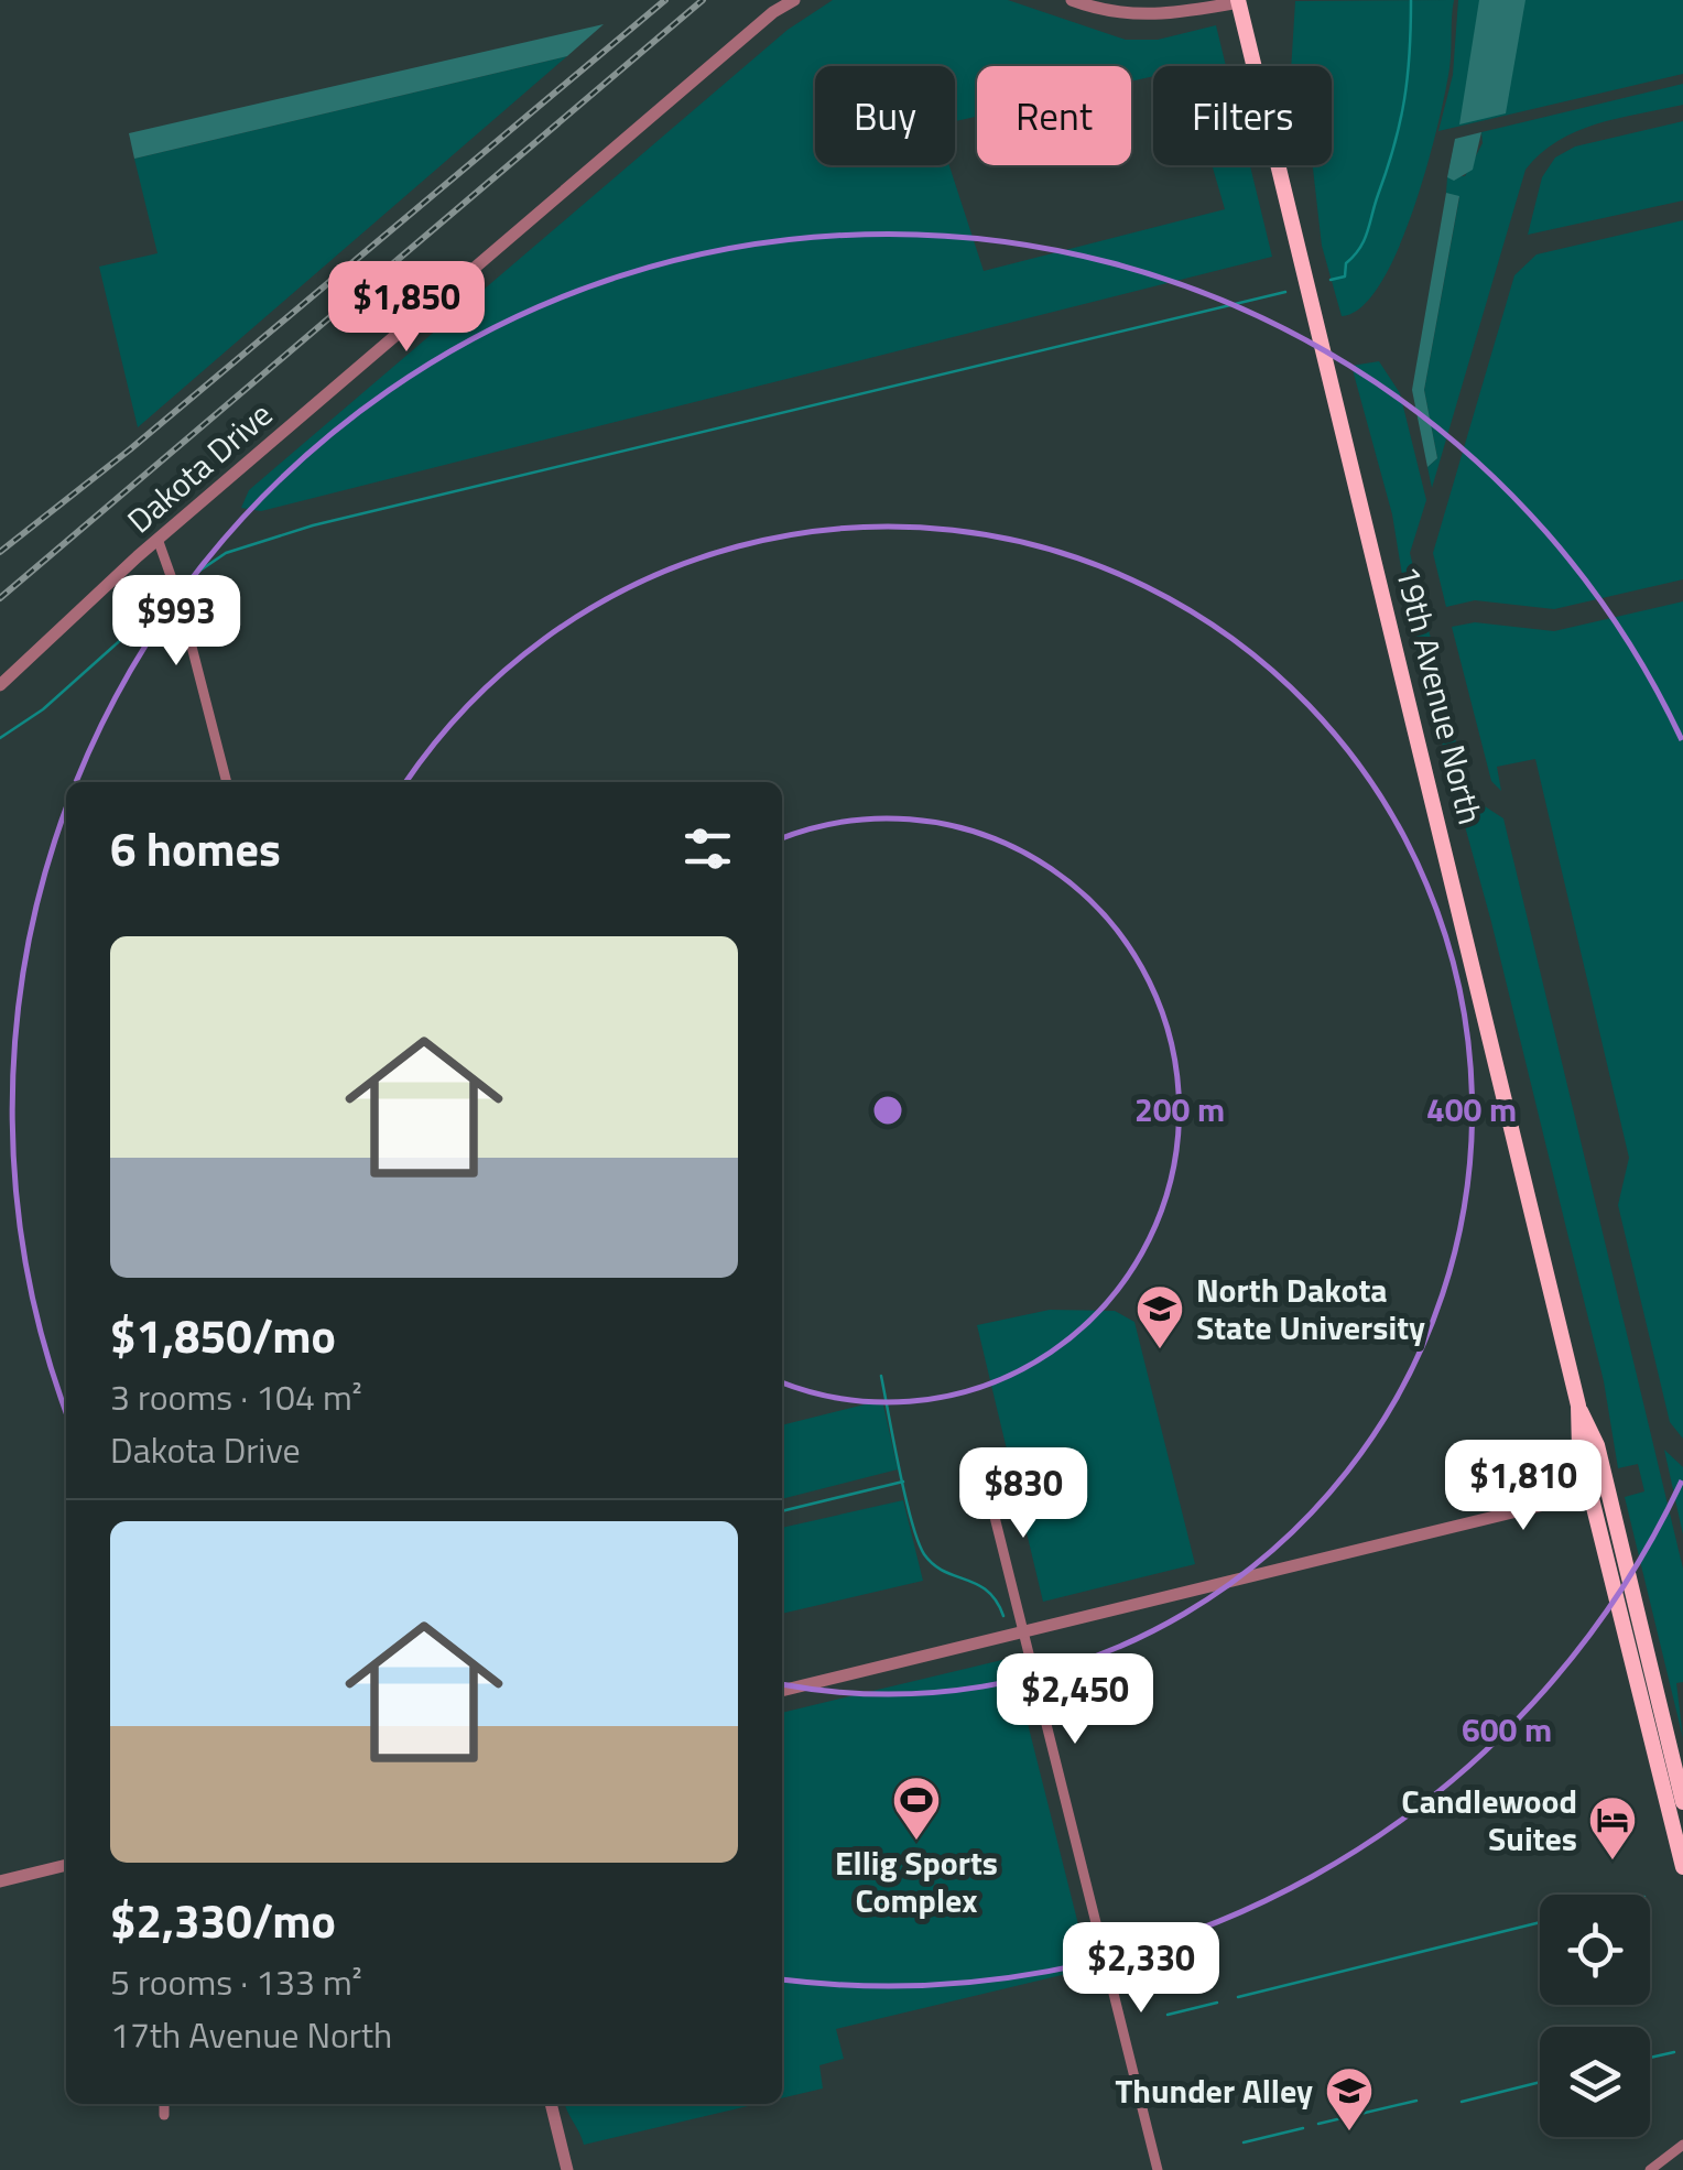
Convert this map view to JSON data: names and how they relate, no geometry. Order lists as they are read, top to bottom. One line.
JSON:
{"streets":{"main road":["19th Avenue North"],"street":["Dakota Drive"]},"places":{"school or university":["North Dakota State University","Thunder Alley"],"sports":["Ellig Sports Complex"],"hotel":["Candlewood Suites"]},"page":{"chip":["Buy","Rent","Filters"],"price":["$1,850","$993","$1,810","$830","$2,450","$2,330"],"heading":"6 homes","list":[{"name":"$1,850/mo","note":"3 rooms · 104 m² · Dakota Drive"},{"name":"$2,330/mo","note":"5 rooms · 133 m² · 17th Avenue North"}]},"rings":["200 m","400 m","600 m"]}
